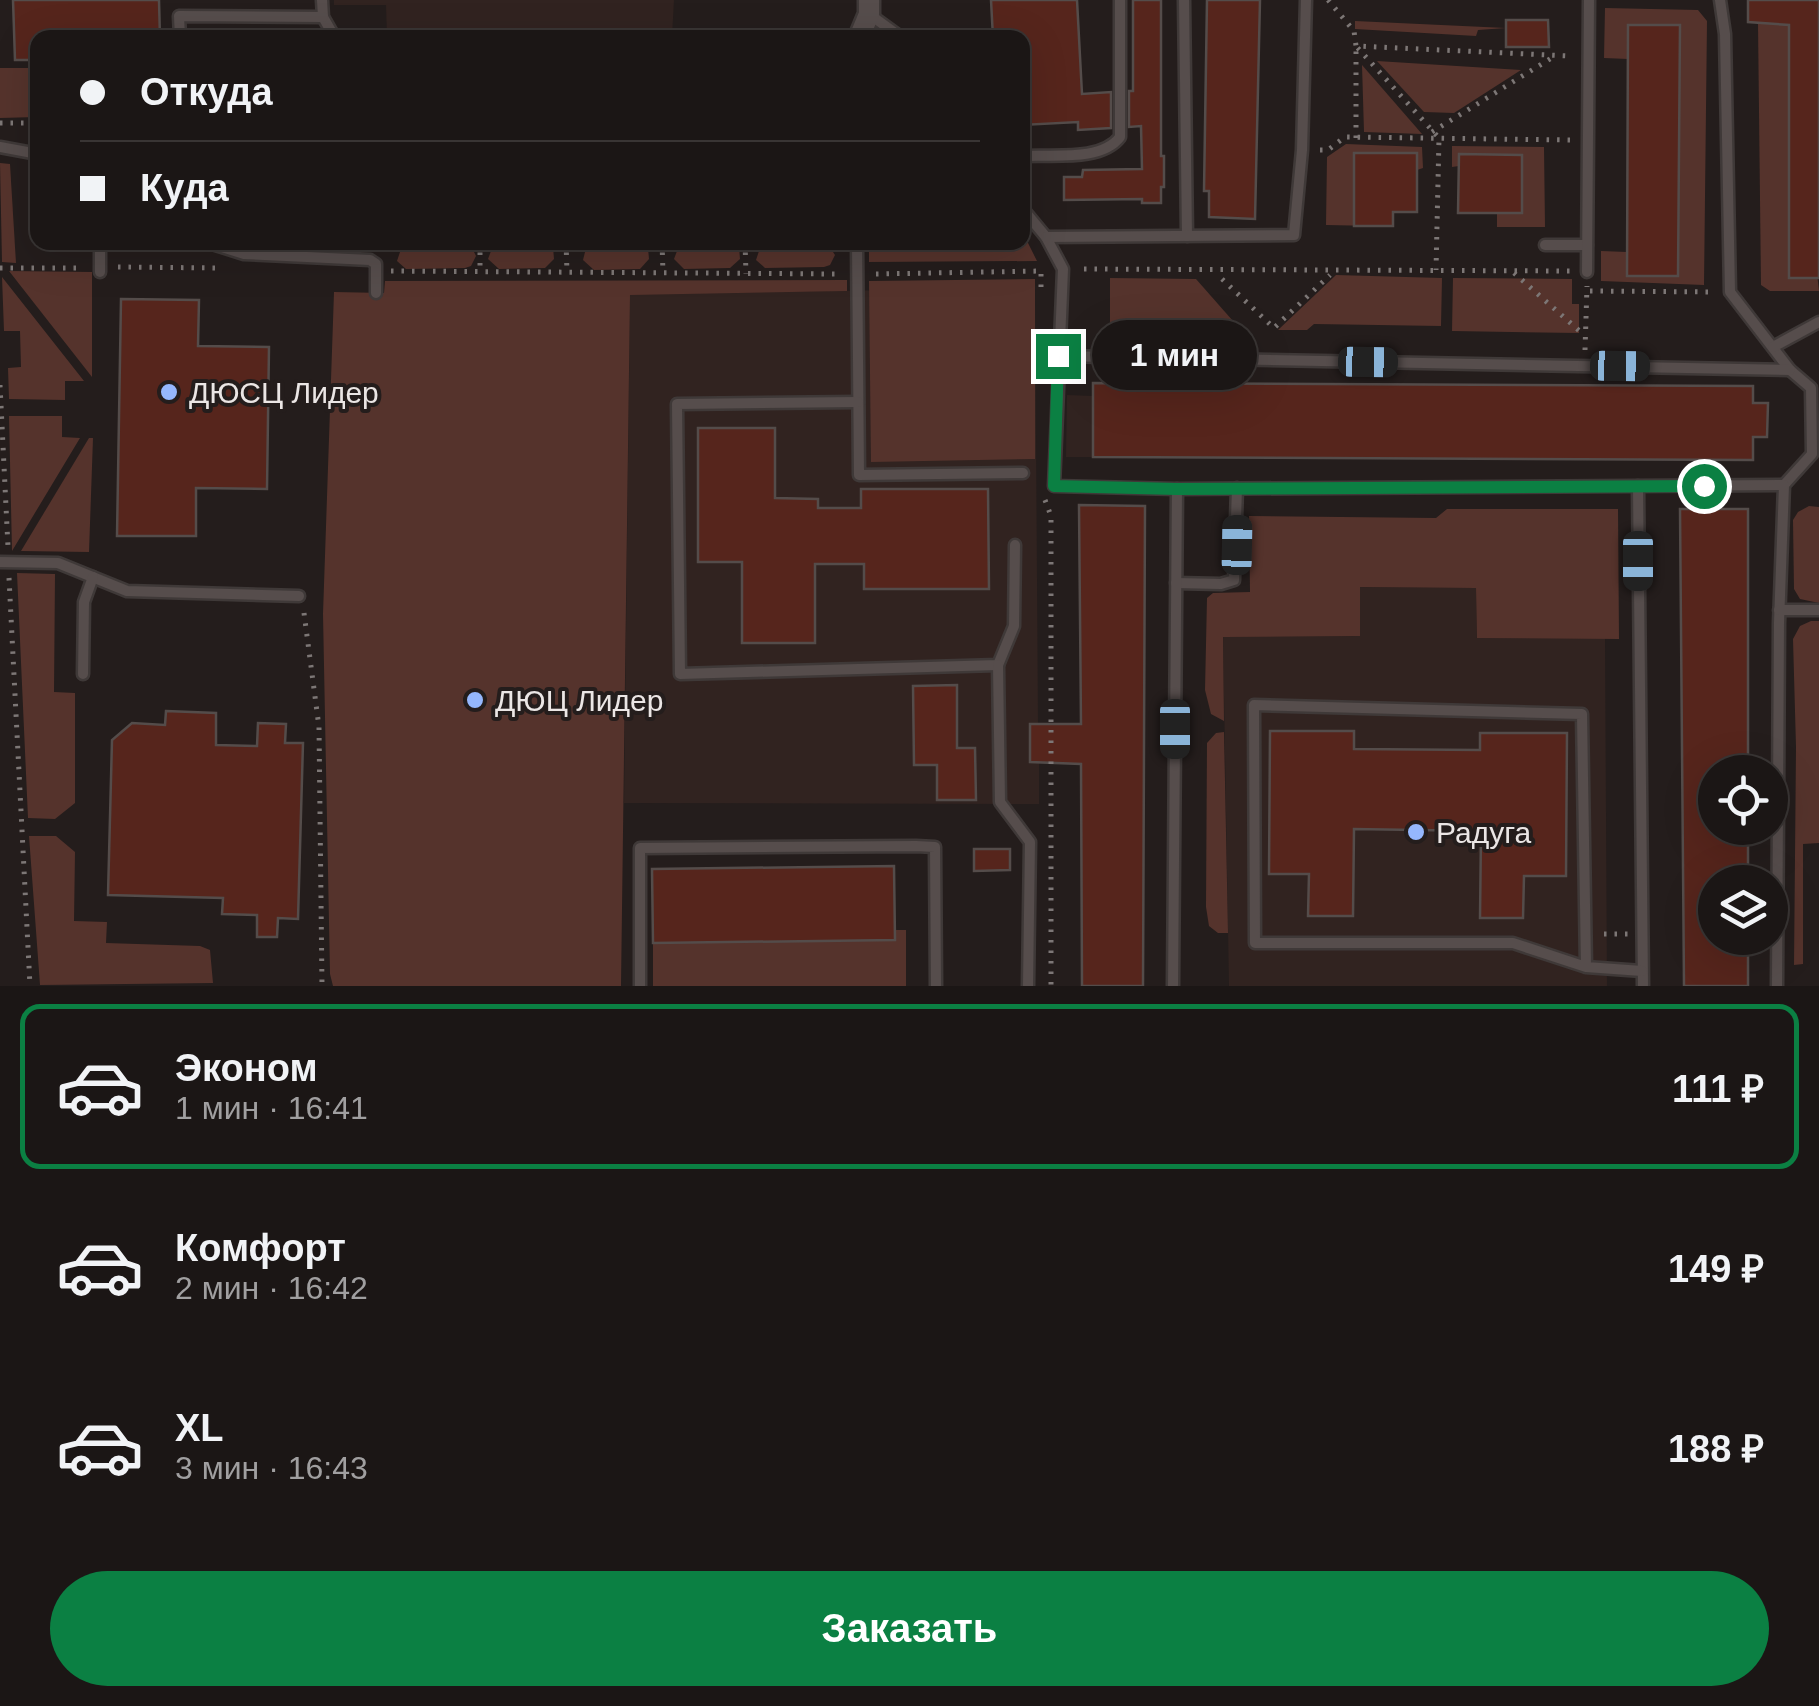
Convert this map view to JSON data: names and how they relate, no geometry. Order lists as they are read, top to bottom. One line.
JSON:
{"places":["ДЮСЦ Лидер","ДЮЦ Лидер","Радуга"],"page":{"banner":["Откуда","Куда"],"bubble":"1 мин","list":[{"name":"Эконом","note":"1 мин · 16:41","value":"111 ₽"},{"name":"Комфорт","note":"2 мин · 16:42","value":"149 ₽"},{"name":"XL","note":"3 мин · 16:43","value":"188 ₽"}],"buttons":"Заказать"}}
